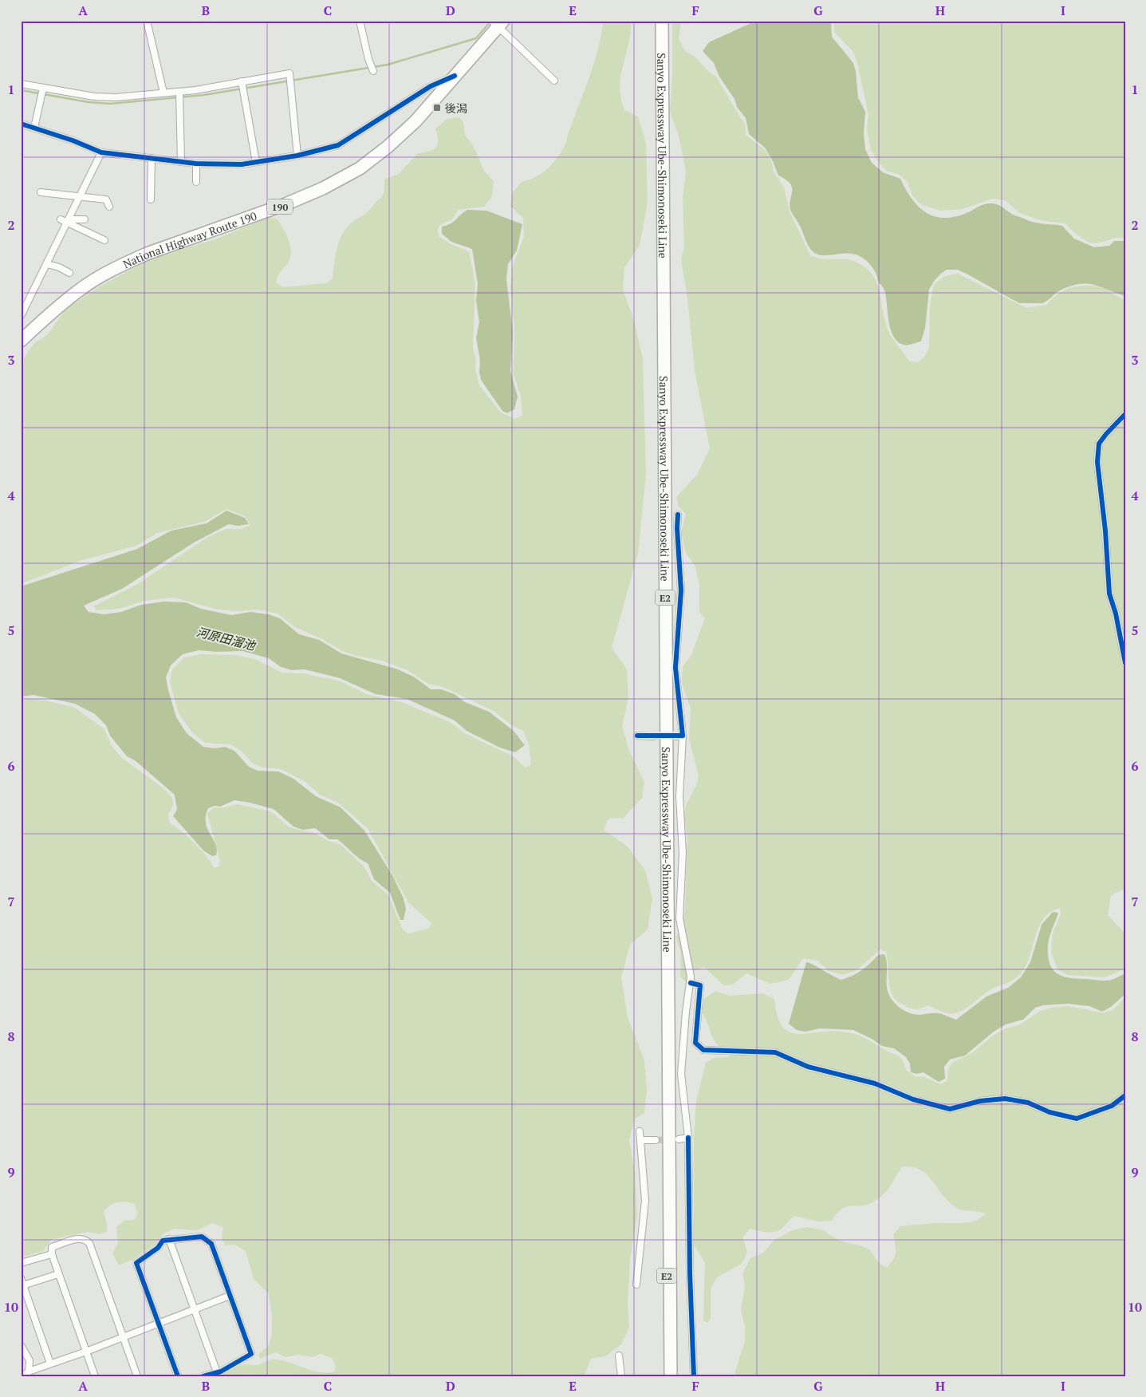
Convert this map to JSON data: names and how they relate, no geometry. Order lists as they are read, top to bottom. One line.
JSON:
{"streets":{"highway":["Sanyo Expressway Ube-Shimonoseki Line","190","National Highway Route 190","E2"]},"water":["河原田溜池"],"places":{"transit":["後潟"]},"grid":{"columns":["A","B","C","D","E","F","G","H","I"],"rows":["1","2","3","4","5","6","7","8","9","10"]}}
